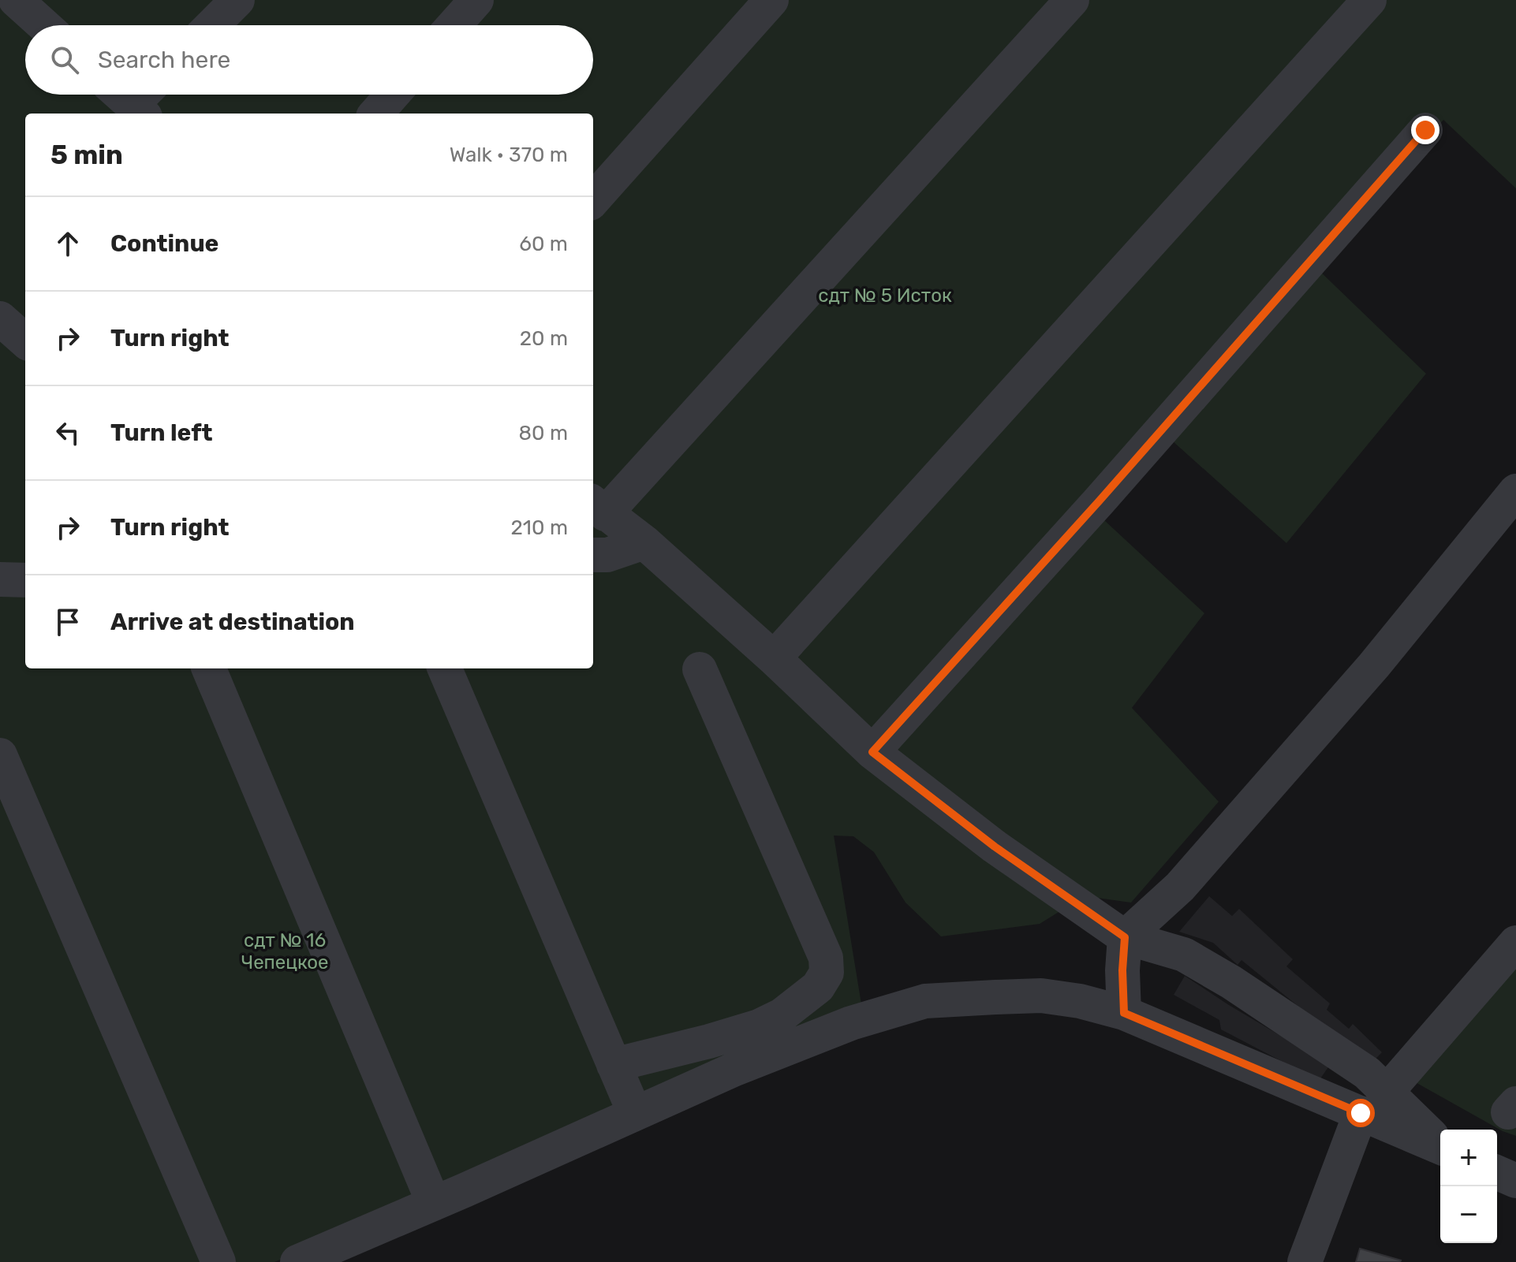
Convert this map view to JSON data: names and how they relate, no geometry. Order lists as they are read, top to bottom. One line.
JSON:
{"parks":["сдт № 5 Исток","сдт № 16 Чепецкое"],"page":{"search":"Search here","heading":["5 min","Walk · 370 m"],"list":[["Continue","60 m"],["Turn right","20 m"],["Turn left","80 m"],["Turn right","210 m"],"Arrive at destination"],"map_buttons":["+","−"]}}
